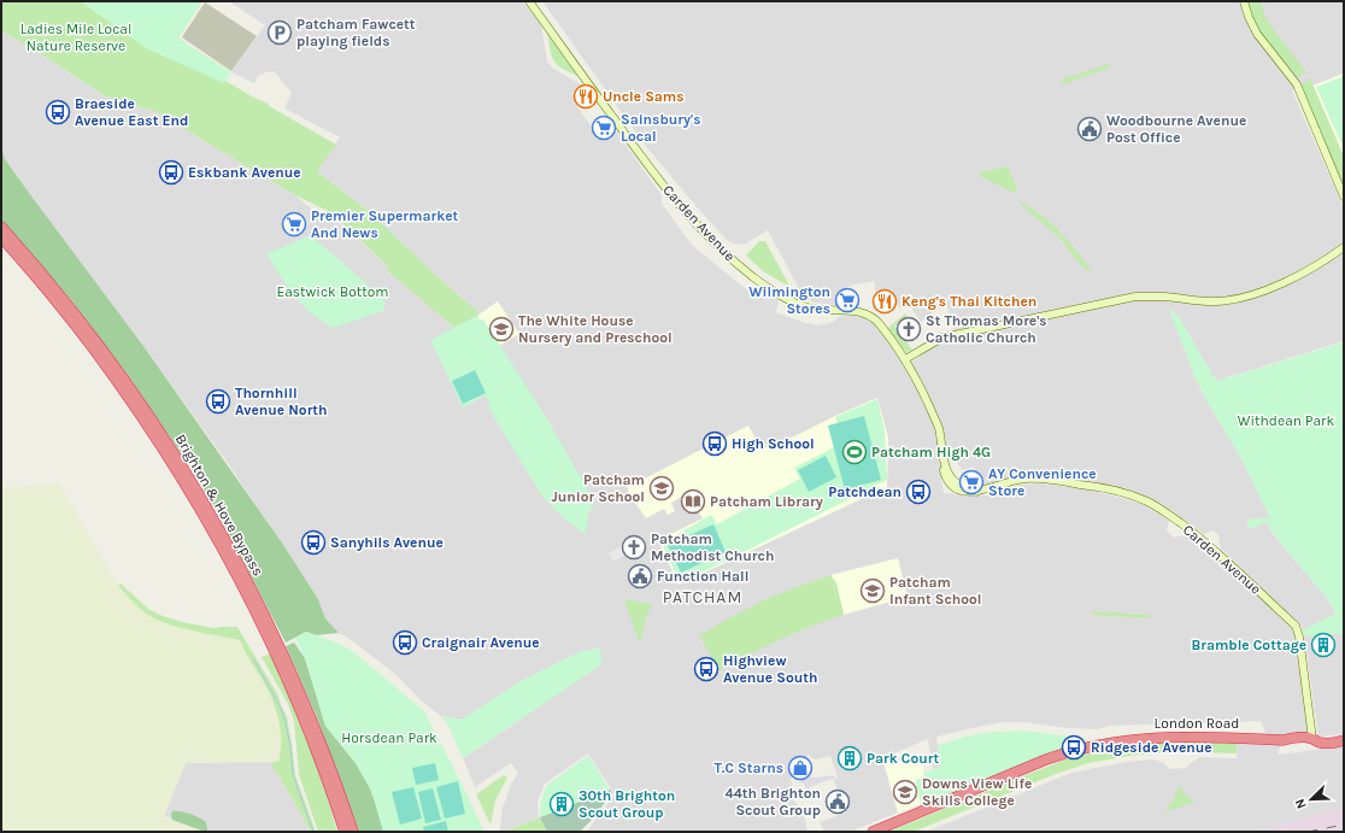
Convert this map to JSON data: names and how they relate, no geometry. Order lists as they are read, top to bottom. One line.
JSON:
{"streets":{"highway":["Brighton & Hove Bypass","London Road"],"street":["Carden Avenue"]},"crossings":[["Carden Avenue","London Road"]],"districts":["PATCHAM"],"parks":["Ladies Mile Local Nature Reserve","Eastwick Bottom","Withdean Park","Horsdean Park"],"places":{"parking":["Patcham Fawcett playing fields"],"restaurant":["Uncle Sams","Keng's Thai Kitchen"],"bus stop":["Braeside Avenue East End","Eskbank Avenue","Thornhill Avenue North","High School","Patchdean","Sanyhils Avenue","Craignair Avenue","Highview Avenue South","Ridgeside Avenue"],"supermarket":["Sainsbury's Local","Premier Supermarket And News","Wilmington Stores","AY Convenience Store"],"public building":["Woodbourne Avenue Post Office","Function Hall","44th Brighton Scout Group"],"school or university":["The White House Nursery and Preschool","Patcham Junior School","Patcham Infant School","Downs View Life Skills College"],"church":["St Thomas More's Catholic Church","Patcham Methodist Church"],"sports":["Patcham High 4G"],"library":["Patcham Library"],"building":["Bramble Cottage","Park Court","30th Brighton Scout Group"],"shop":["T.C Starns"]},"north":"bottom left"}
